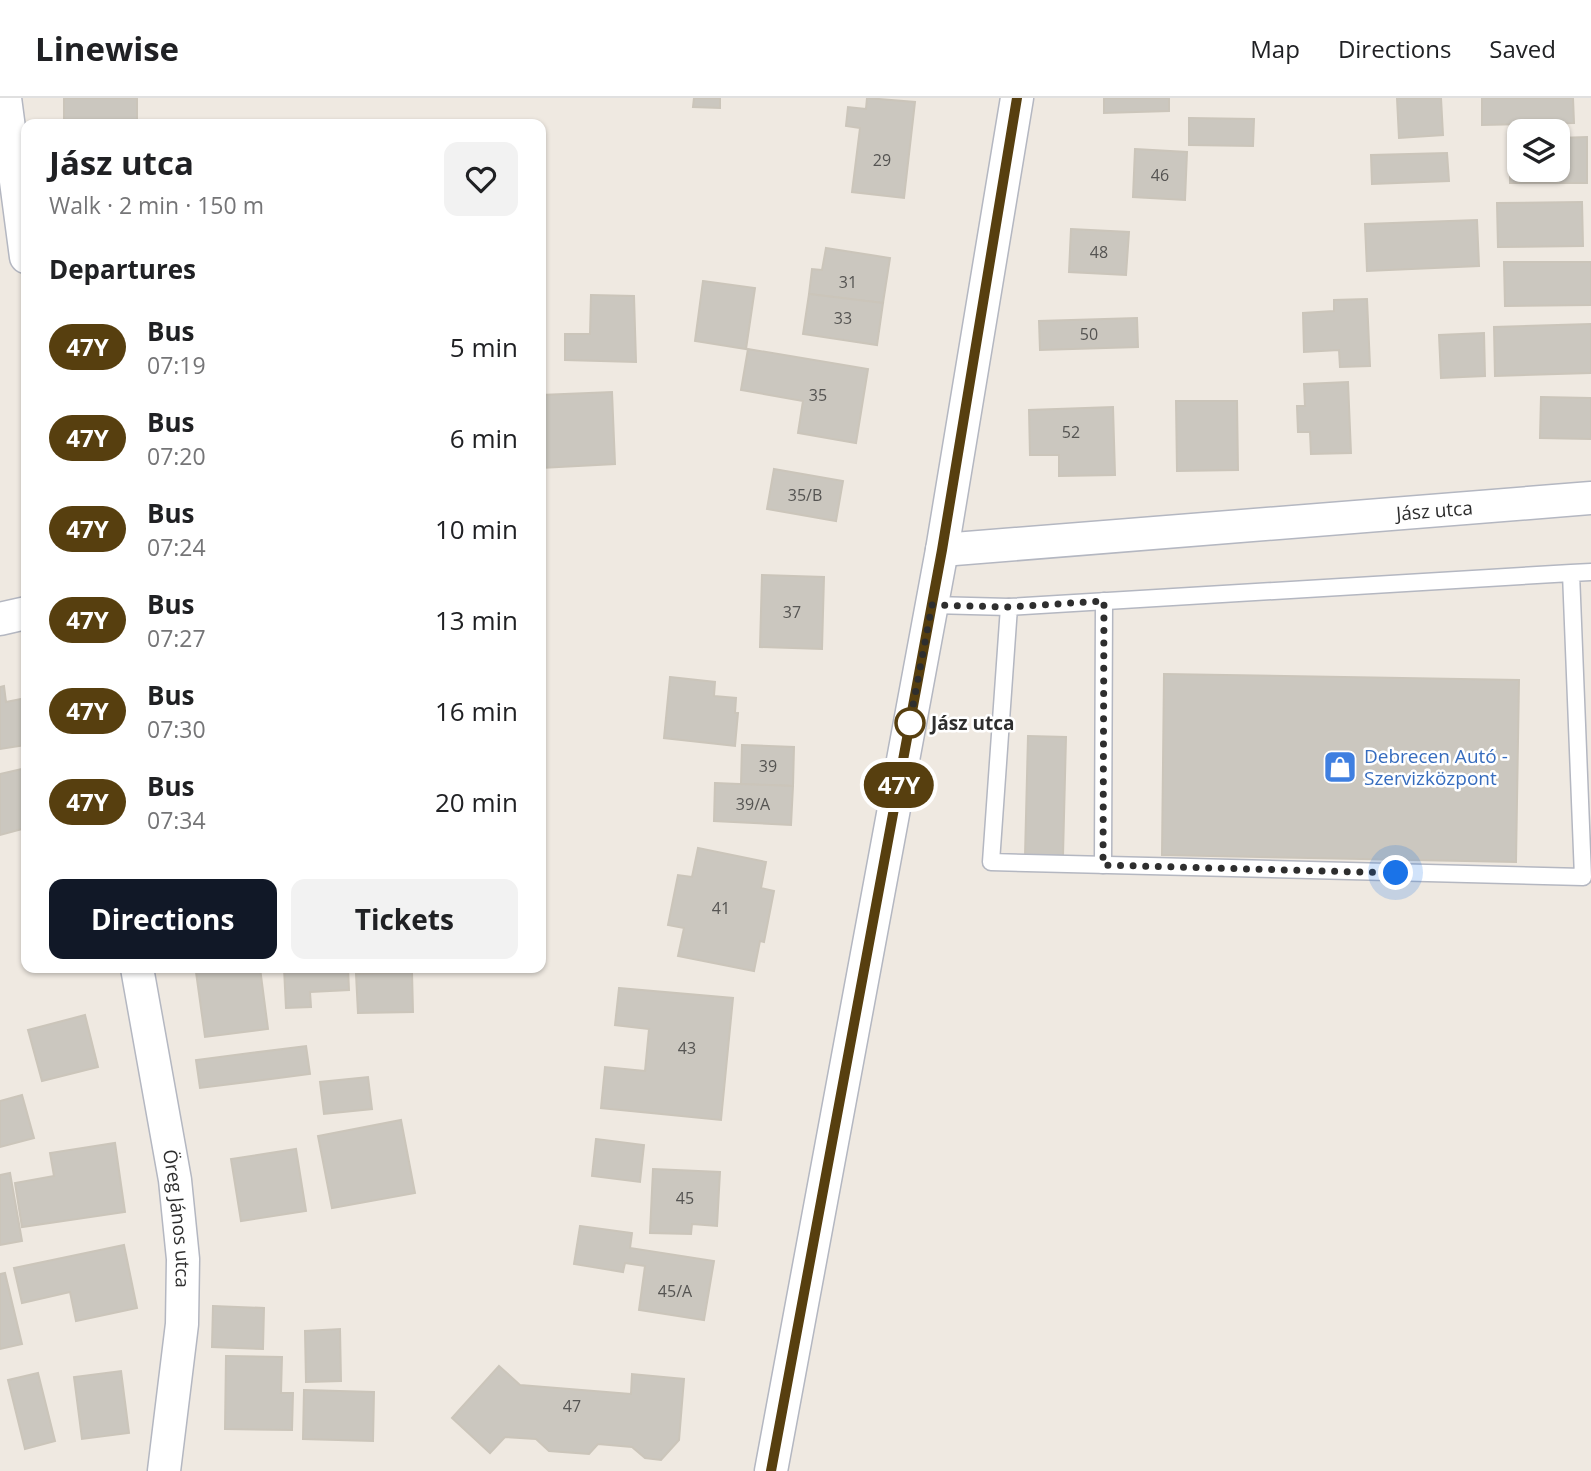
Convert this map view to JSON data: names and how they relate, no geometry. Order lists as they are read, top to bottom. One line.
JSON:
{"streets":{"street":["Jász utca","Öreg János utca"]},"places":{"other":["Jász utca"],"shop":["Debrecen Autó - Szervizközpont"]},"lines":["bus line 47Y"],"house_numbers":["29","46","48","31","33","50","35","52","35/B","37","39","39/A","41","43","45","45/A","47"],"page":{"header":"Linewise","nav":["Map","Directions","Saved"],"on_map":"47Y","heading":[["Jász utca","Walk · 2 min · 150 m"],"Departures"],"list":[{"mark":"47Y","name":"Bus","note":"07:19","value":"5 min"},{"mark":"47Y","name":"Bus","note":"07:20","value":"6 min"},{"mark":"47Y","name":"Bus","note":"07:24","value":"10 min"},{"mark":"47Y","name":"Bus","note":"07:27","value":"13 min"},{"mark":"47Y","name":"Bus","note":"07:30","value":"16 min"},{"mark":"47Y","name":"Bus","note":"07:34","value":"20 min"}],"buttons":["Directions","Tickets"]}}
